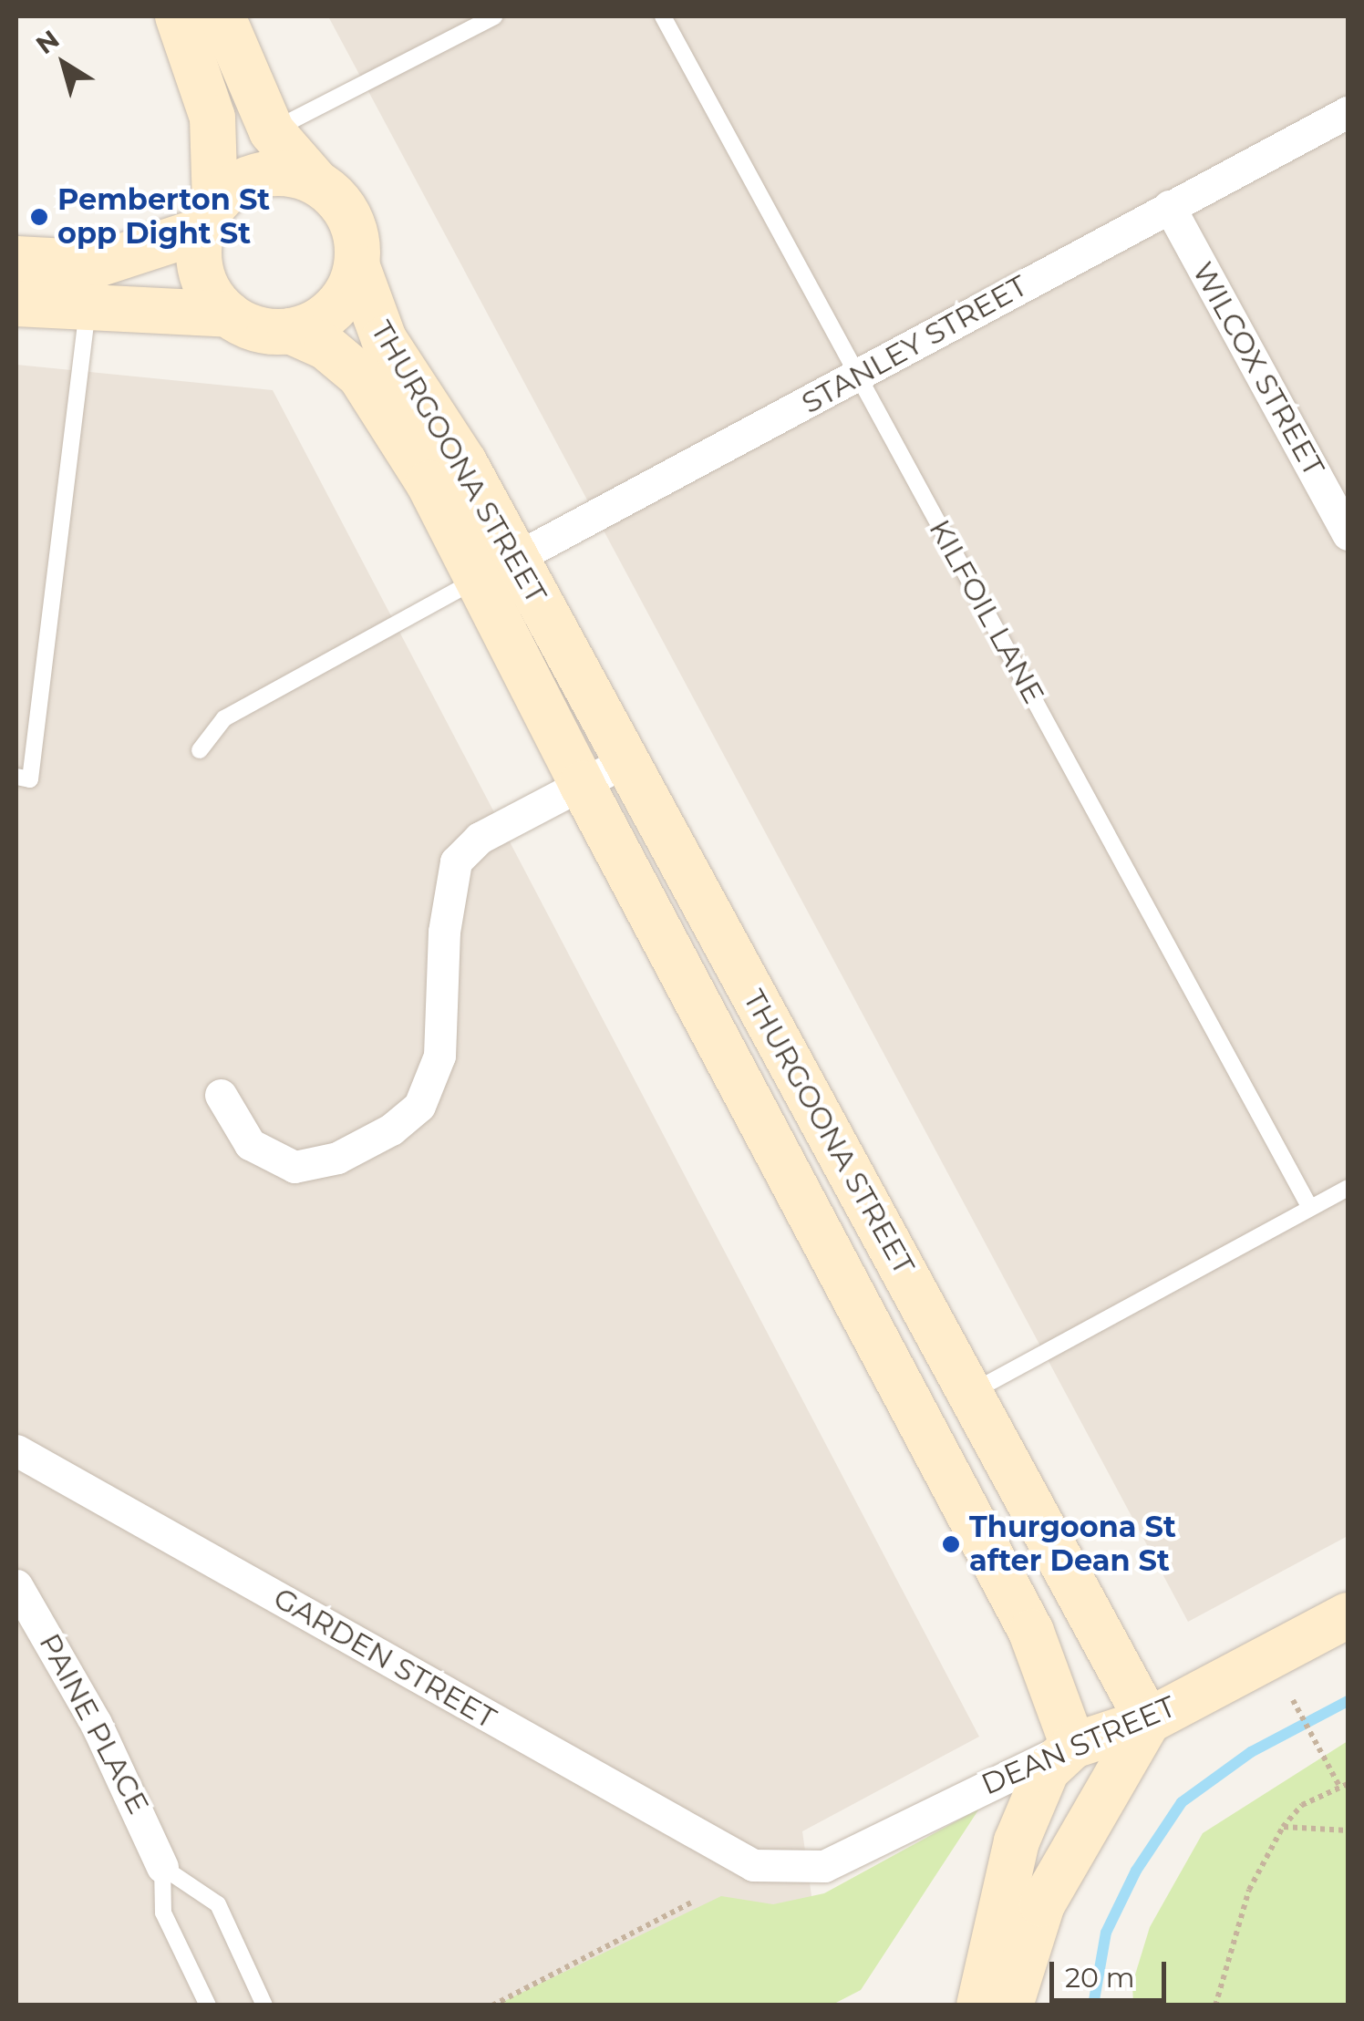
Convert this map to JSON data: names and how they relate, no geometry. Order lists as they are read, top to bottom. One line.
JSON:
{"streets":{"main road":["THURGOONA STREET","DEAN STREET"],"street":["STANLEY STREET","WILCOX STREET","GARDEN STREET","PAINE PLACE"],"lane":["KILFOIL LANE"]},"crossings":[["STANLEY STREET","WILCOX STREET"],["STANLEY STREET","THURGOONA STREET"],["STANLEY STREET","KILFOIL LANE"],["THURGOONA STREET","DEAN STREET"],["GARDEN STREET","DEAN STREET"]],"places":["Pemberton St opp Dight St","Thurgoona St after Dean St"],"scale_bar":"20 m","north":"top left"}
